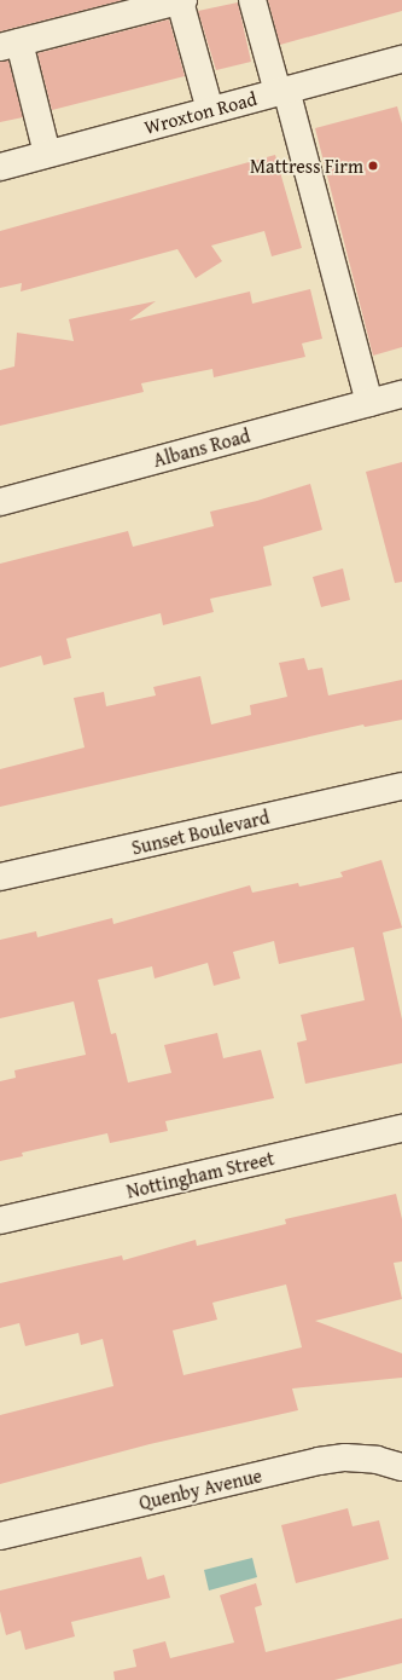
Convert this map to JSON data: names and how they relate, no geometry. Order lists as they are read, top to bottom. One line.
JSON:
{"streets":{"street":["Wroxton Road","Albans Road","Sunset Boulevard","Nottingham Street","Quenby Avenue"]},"places":["Mattress Firm"]}
